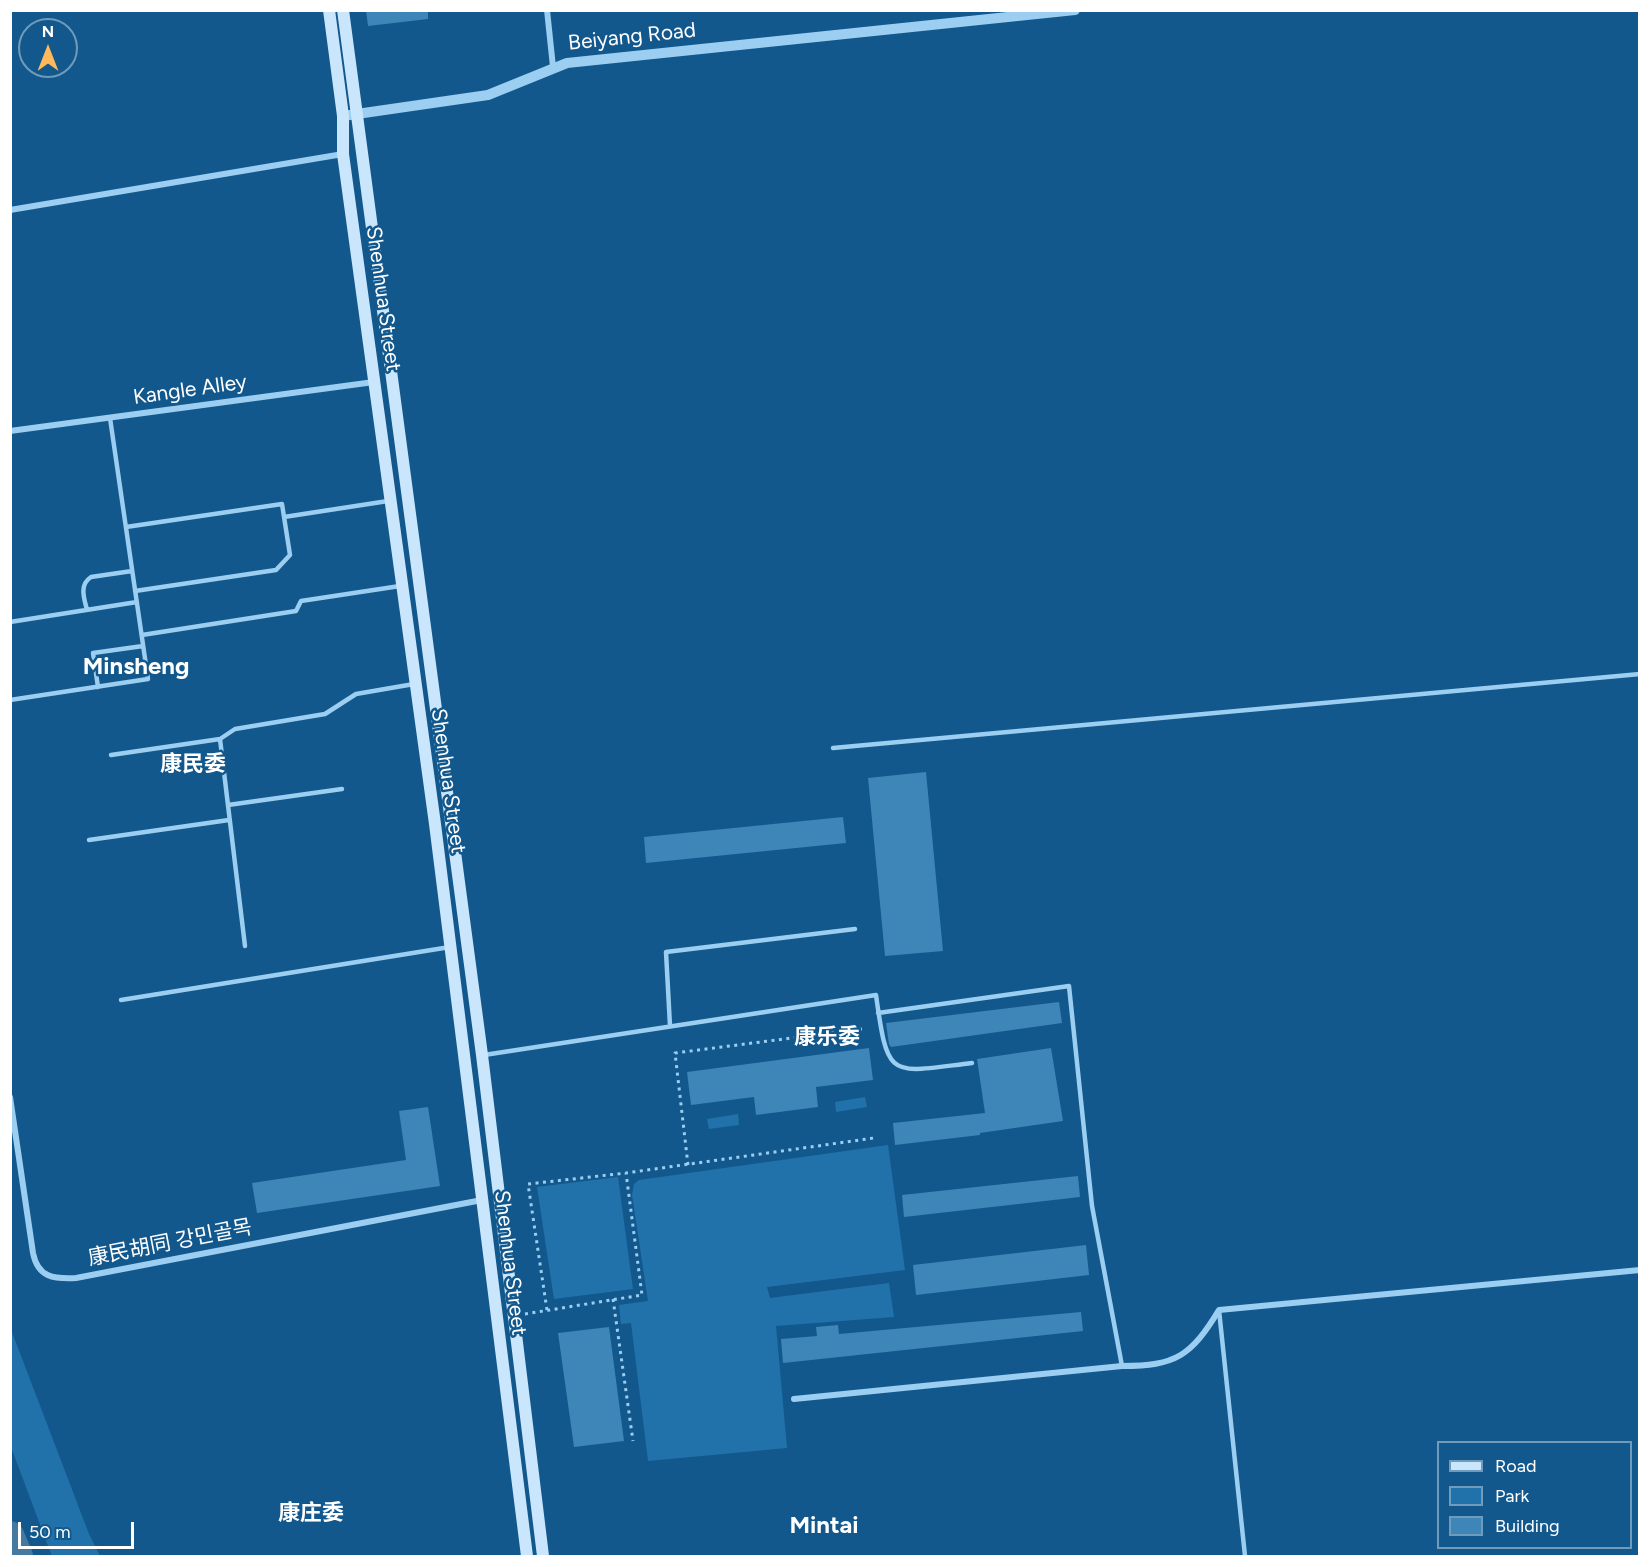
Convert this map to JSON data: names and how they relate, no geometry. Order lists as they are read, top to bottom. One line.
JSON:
{"streets":{"main road":["Shenhua Street"],"street":["Beiyang Road","Kangle Alley","康民胡同 강민골목"]},"crossings":[["Beiyang Road","Shenhua Street"],["Shenhua Street","Kangle Alley"],["Shenhua Street","康民胡同 강민골목"]],"districts":["Minsheng","康民委","康乐委","康庄委","Mintai"],"legend":["Road","Park","Building"],"scale_bar":"50 m","north":"top"}
